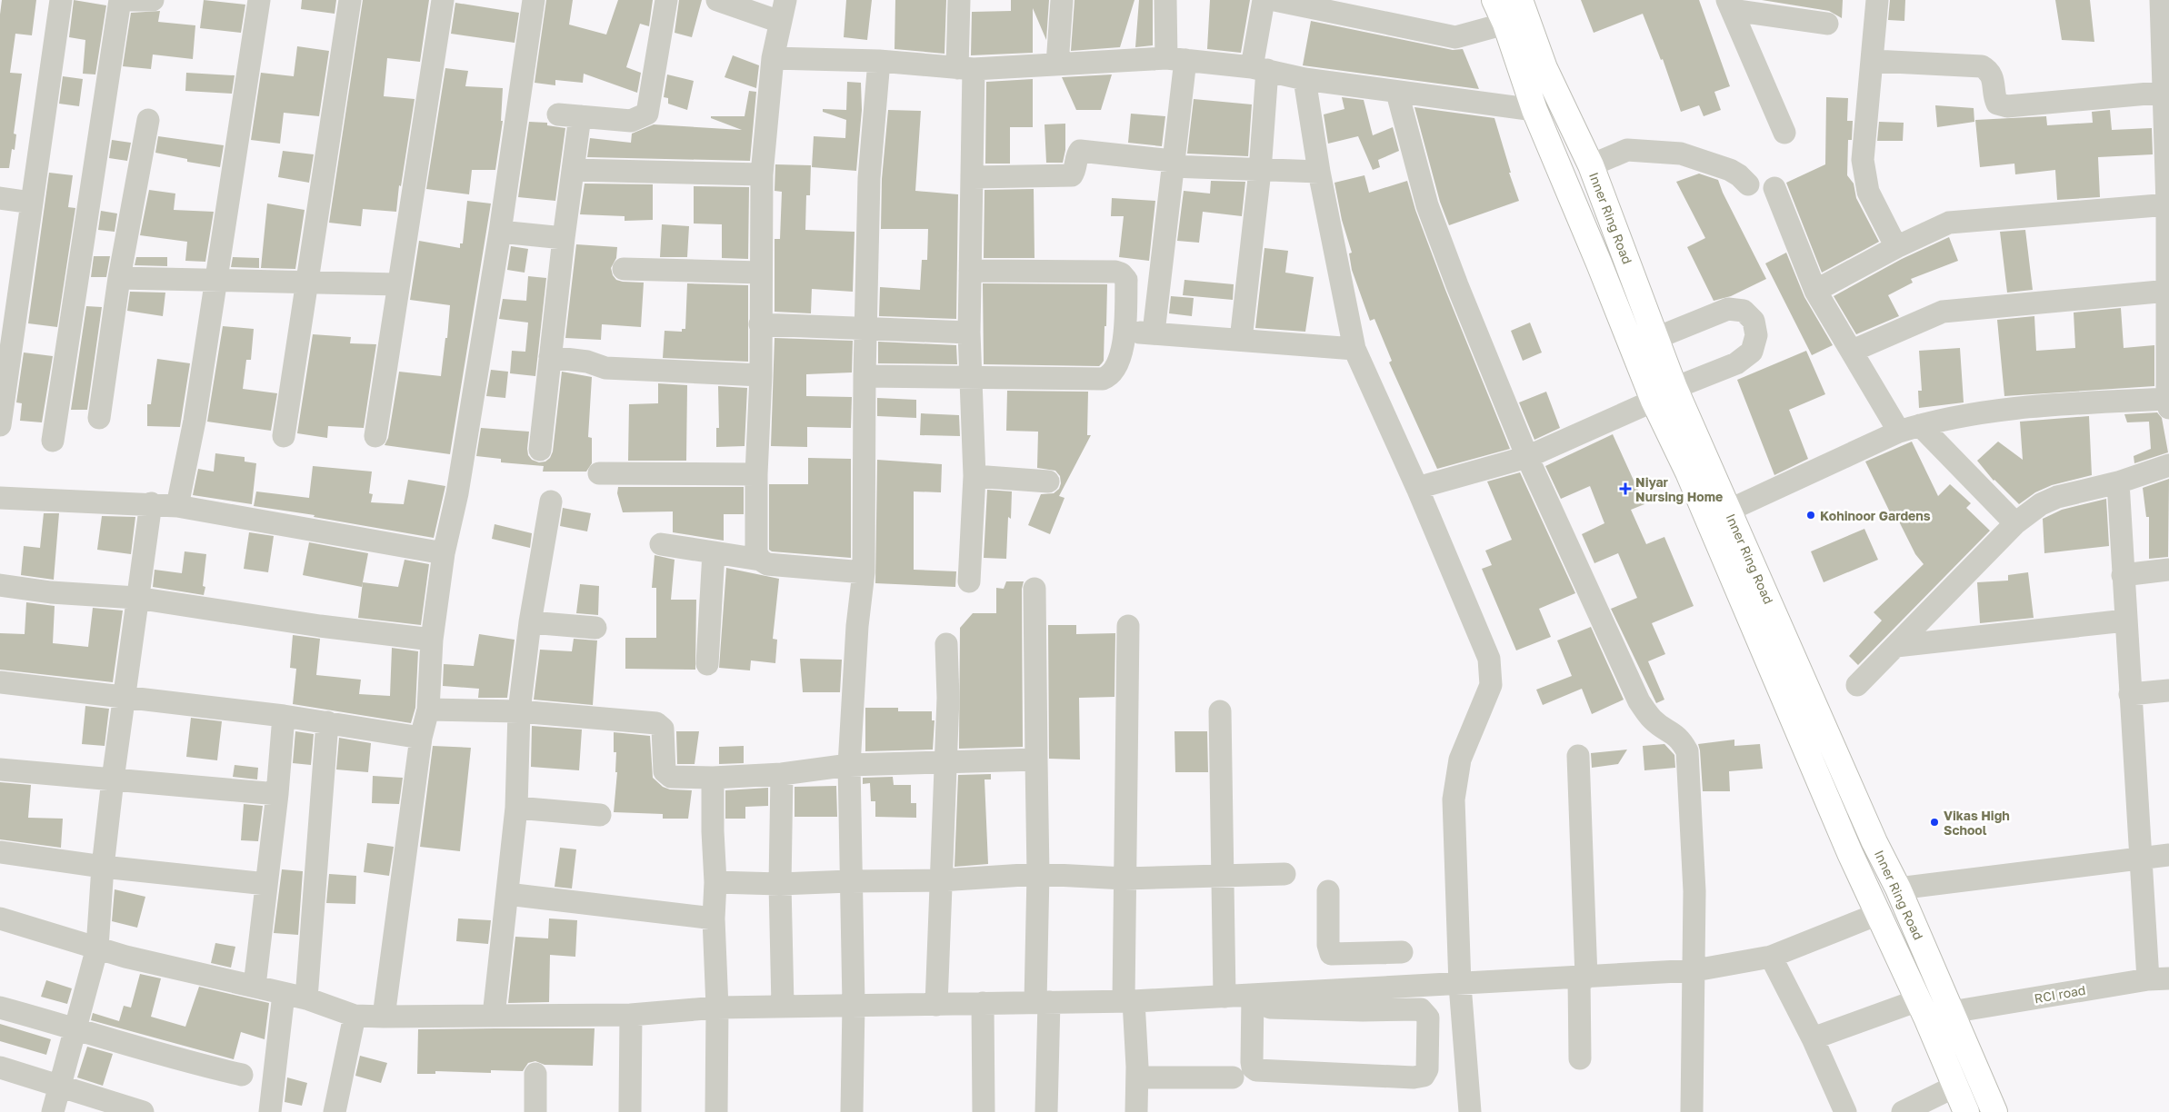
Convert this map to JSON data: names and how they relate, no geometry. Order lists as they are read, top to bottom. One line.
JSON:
{"streets":{"highway":["Inner Ring Road"],"street":["RCI road"]},"crossings":[["Inner Ring Road","RCI road"]],"places":{"health":["Niyar Nursing Home"],"other":["Kohinoor Gardens","Vikas High School"]}}
